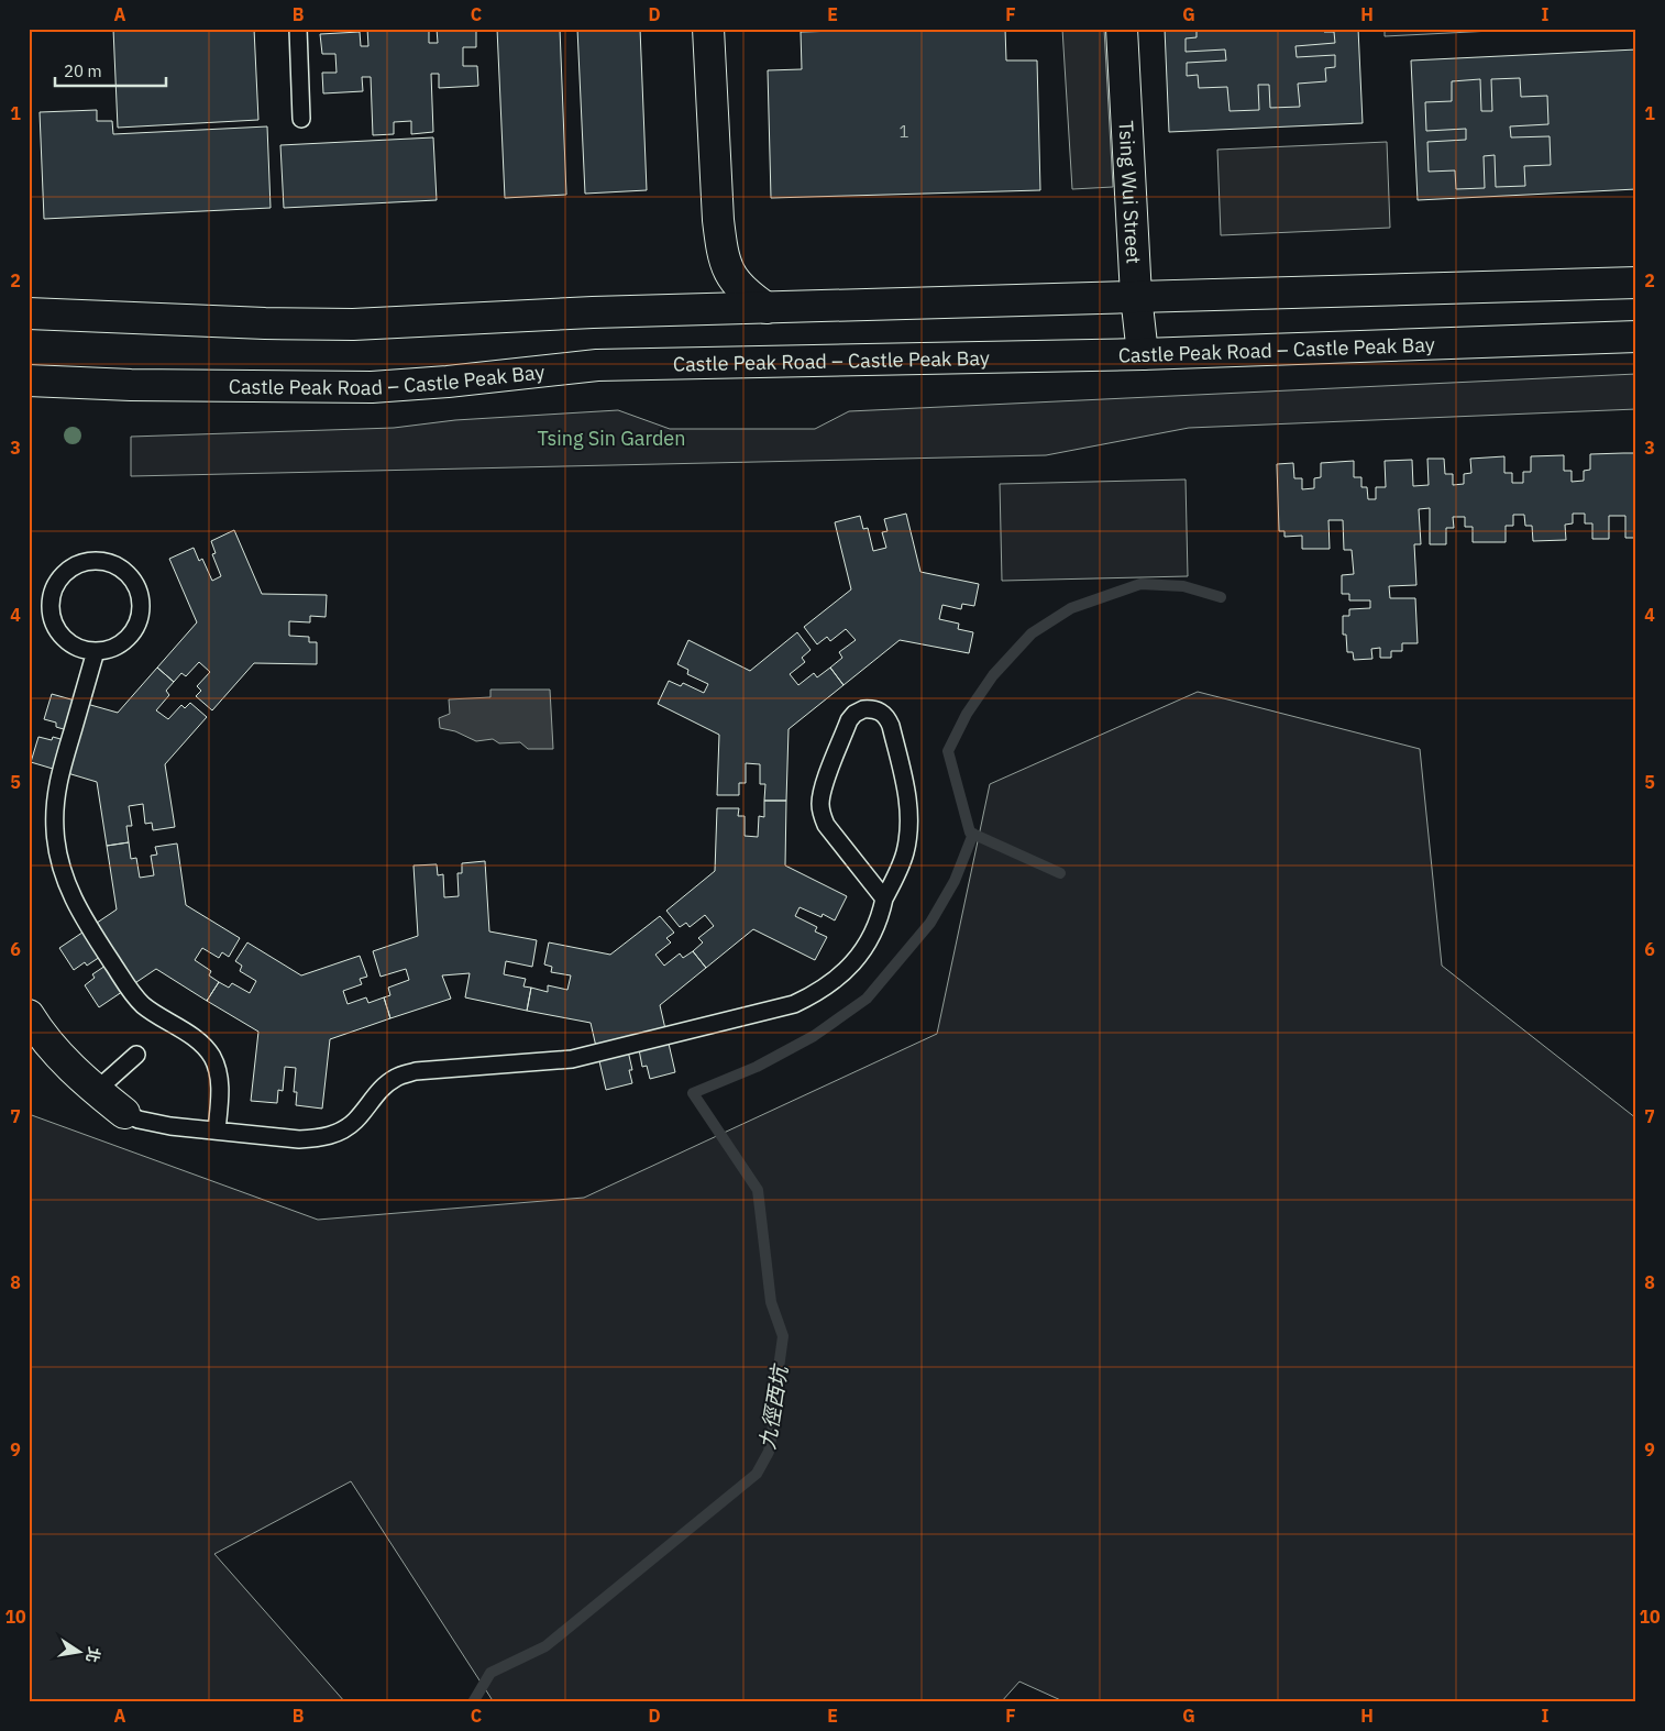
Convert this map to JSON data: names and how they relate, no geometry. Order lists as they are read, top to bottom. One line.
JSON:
{"streets":{"main road":["Tsing Wui Street","Castle Peak Road – Castle Peak Bay"]},"crossings":[["Tsing Wui Street","Castle Peak Road – Castle Peak Bay"]],"water":["九徑西坑"],"parks":["Tsing Sin Garden"],"house_numbers":["1"],"scale_bar":"20 m","north":"right","grid":{"columns":["A","B","C","D","E","F","G","H","I"],"rows":["1","2","3","4","5","6","7","8","9","10"]}}
